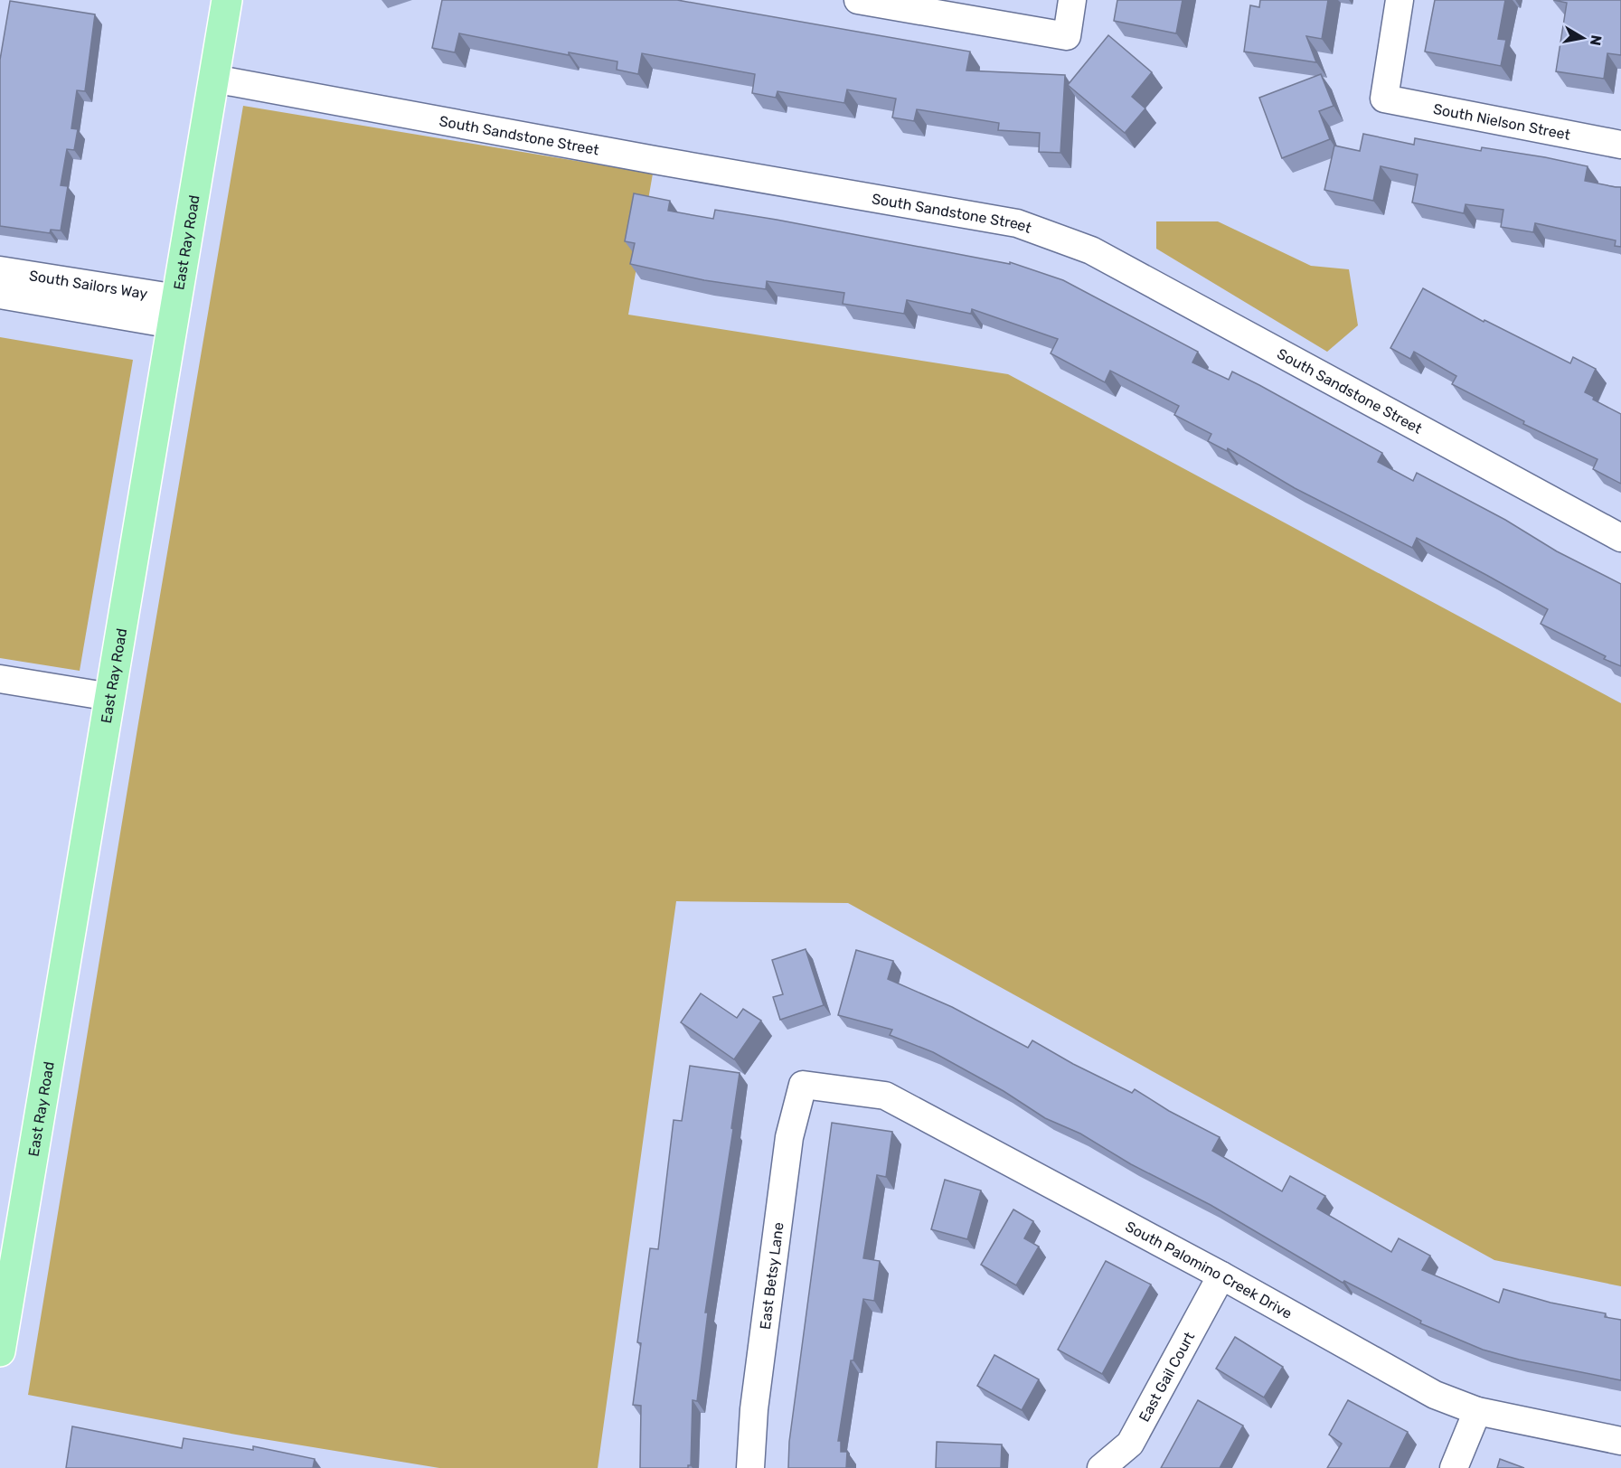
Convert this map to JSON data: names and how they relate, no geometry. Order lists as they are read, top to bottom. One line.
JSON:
{"streets":{"main road":["East Ray Road"],"street":["South Nielson Street","South Sandstone Street","South Sailors Way","South Palomino Creek Drive","East Betsy Lane","East Gail Court"]},"crossings":[["South Sandstone Street","East Ray Road"],["East Ray Road","South Sailors Way"],["South Palomino Creek Drive","East Betsy Lane"],["South Palomino Creek Drive","East Gail Court"]],"north":"right"}
